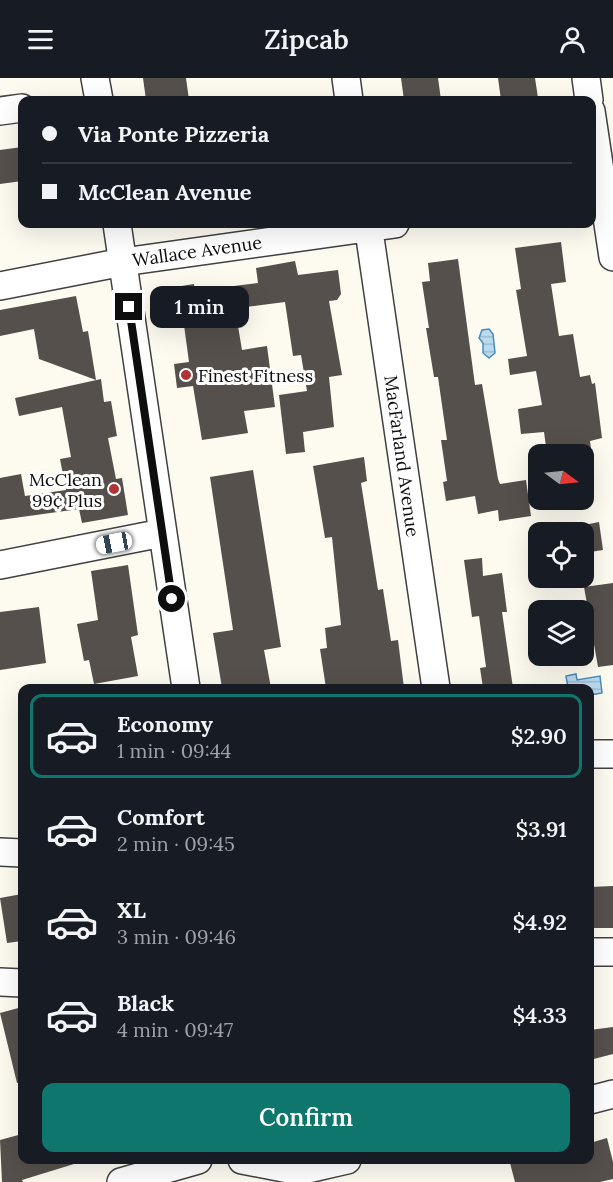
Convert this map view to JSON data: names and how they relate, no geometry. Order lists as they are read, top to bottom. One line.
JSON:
{"streets":{"street":["Wallace Avenue","MacFarland Avenue"]},"places":["Finest Fitness","McClean 99¢ Plus"],"north":"right","page":{"header":"Zipcab","banner":["Via Ponte Pizzeria","McClean Avenue"],"bubble":"1 min","list":[{"name":"Economy","note":"1 min · 09:44","value":"$2.90"},{"name":"Comfort","note":"2 min · 09:45","value":"$3.91"},{"name":"XL","note":"3 min · 09:46","value":"$4.92"},{"name":"Black","note":"4 min · 09:47","value":"$4.33"}],"buttons":"Confirm"}}
